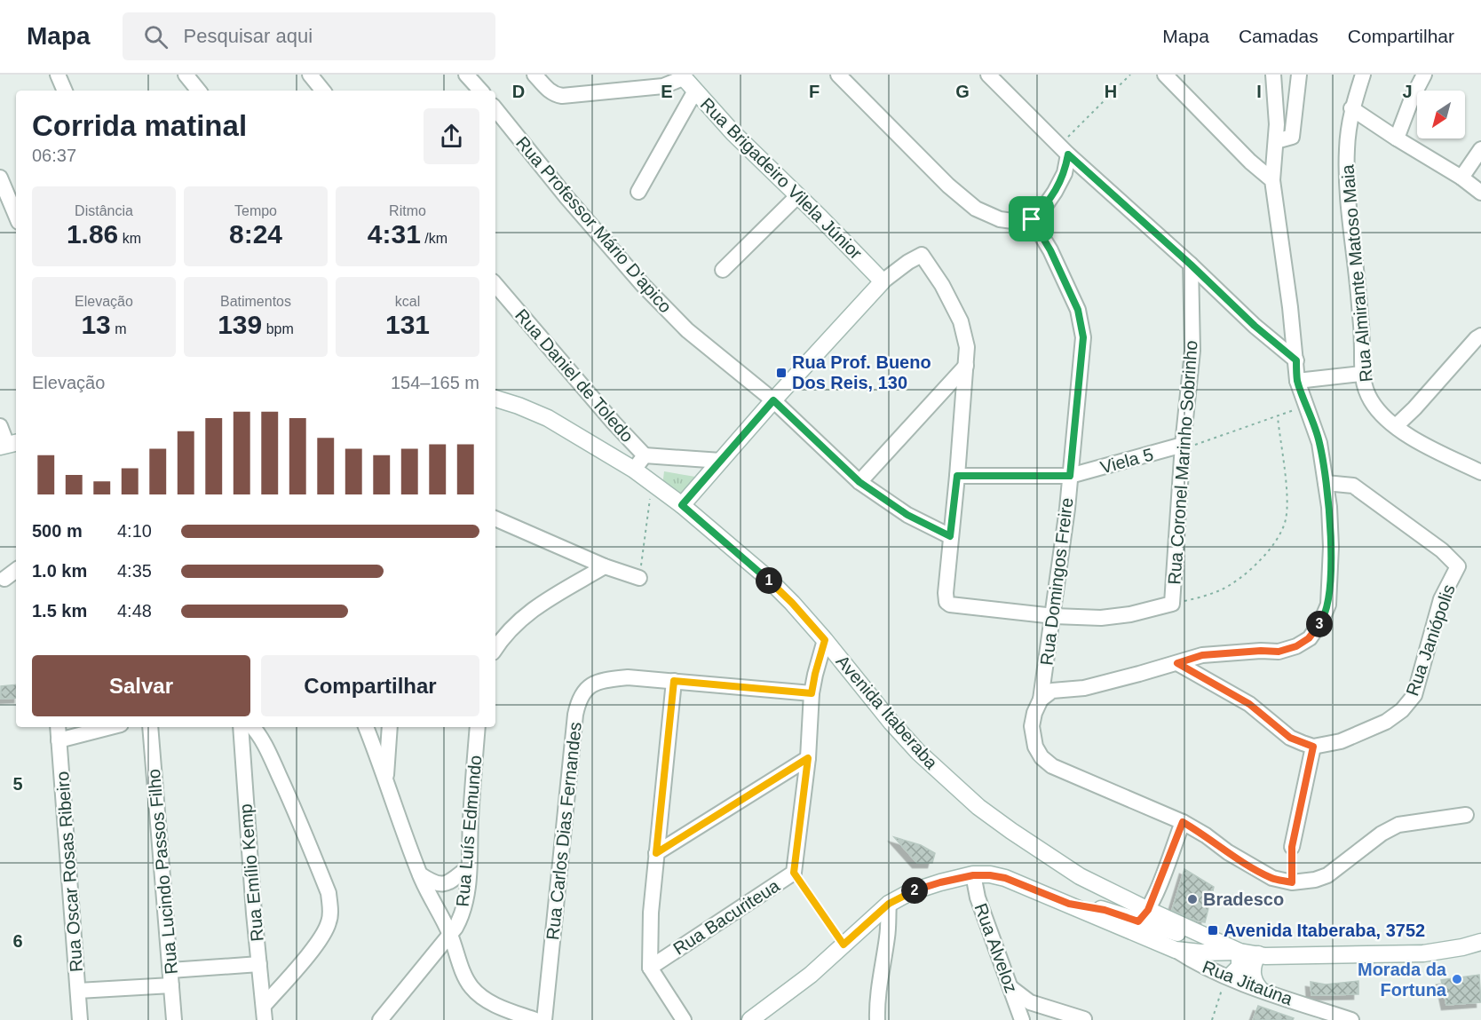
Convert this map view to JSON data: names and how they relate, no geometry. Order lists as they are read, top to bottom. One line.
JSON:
{"streets":{"main road":["Rua Brigadeiro Vilela Júnior","Avenida Itaberaba"],"street":["Rua Professor Mário D'apico","Rua Almirante Matoso Maia","Rua Daniel de Toledo","Viela 5","Rua Coronel Marinho Sobrinho","Rua Domingos Freire","Rua Janiópolis","Rua Luís Edmundo","Rua Carlos Dias Fernandes","Rua Oscar Rosas Ribeiro","Rua Lucindo Passos Filho","Rua Emílio Kemp","Rua Bacuriteua","Rua Alveloz","Rua Jitaúna"]},"crossings":[["Rua Professor Mário D'apico","Rua Coronel Marinho Sobrinho"],["Rua Daniel de Toledo","Avenida Itaberaba"],["Viela 5","Rua Coronel Marinho Sobrinho"],["Viela 5","Rua Domingos Freire"],["Rua Coronel Marinho Sobrinho","Rua Domingos Freire"],["Avenida Itaberaba","Rua Bacuriteua"],["Avenida Itaberaba","Rua Jitaúna"],["Rua Carlos Dias Fernandes","Rua Bacuriteua"]],"places":{"transit":["Rua Prof. Bueno Dos Reis, 130","Avenida Itaberaba, 3752"],"other":["Bradesco","Morada da Fortuna"]},"north":"bottom left","page":{"header":"Mapa","search":"Pesquisar aqui","nav":["Mapa","Camadas","Compartilhar"],"heading":["Corrida matinal","06:37"],"stats":[["Distância","1.86 km"],["Tempo","8:24"],["Ritmo","4:31 /km"],["Elevação","13 m"],["Batimentos","139 bpm"],["kcal","131"]],"chart":["Elevação","154–165 m"],"list":[{"name":"500 m","note":"4:10"},{"name":"1.0 km","note":"4:35"},{"name":"1.5 km","note":"4:48"}],"pins":["1","3","2"],"buttons":["Salvar","Compartilhar"]},"grid":{"columns":["D","E","F","G","H","I","J"],"rows":["5","6"]}}
